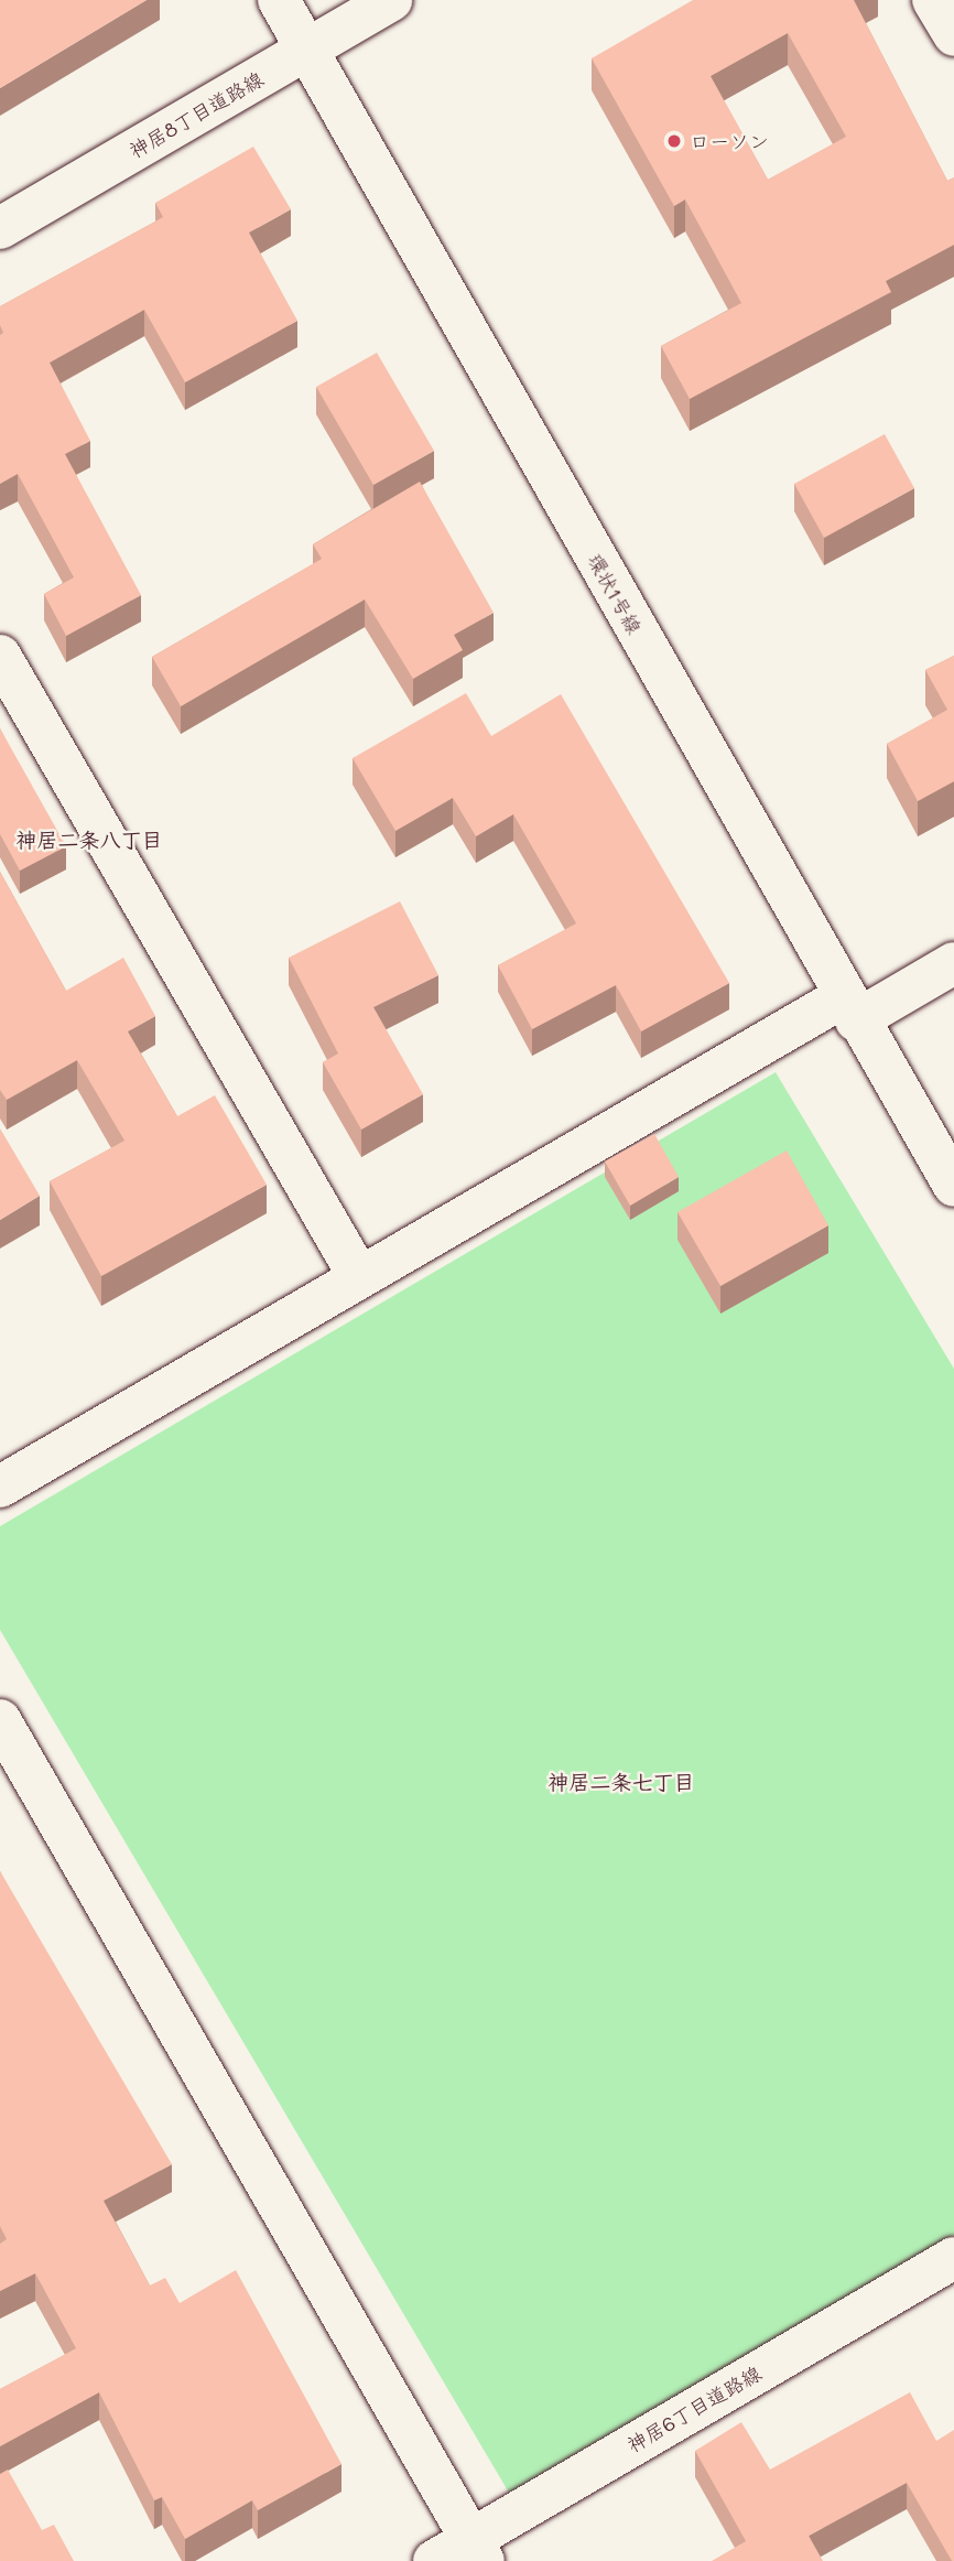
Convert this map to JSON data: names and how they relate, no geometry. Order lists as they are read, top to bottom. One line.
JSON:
{"streets":{"street":["神居8丁目道路線","環状1号線","神居6丁目道路線"]},"crossings":[["神居8丁目道路線","環状1号線"]],"districts":["神居二条八丁目","神居二条七丁目"],"places":["ローソン"]}
